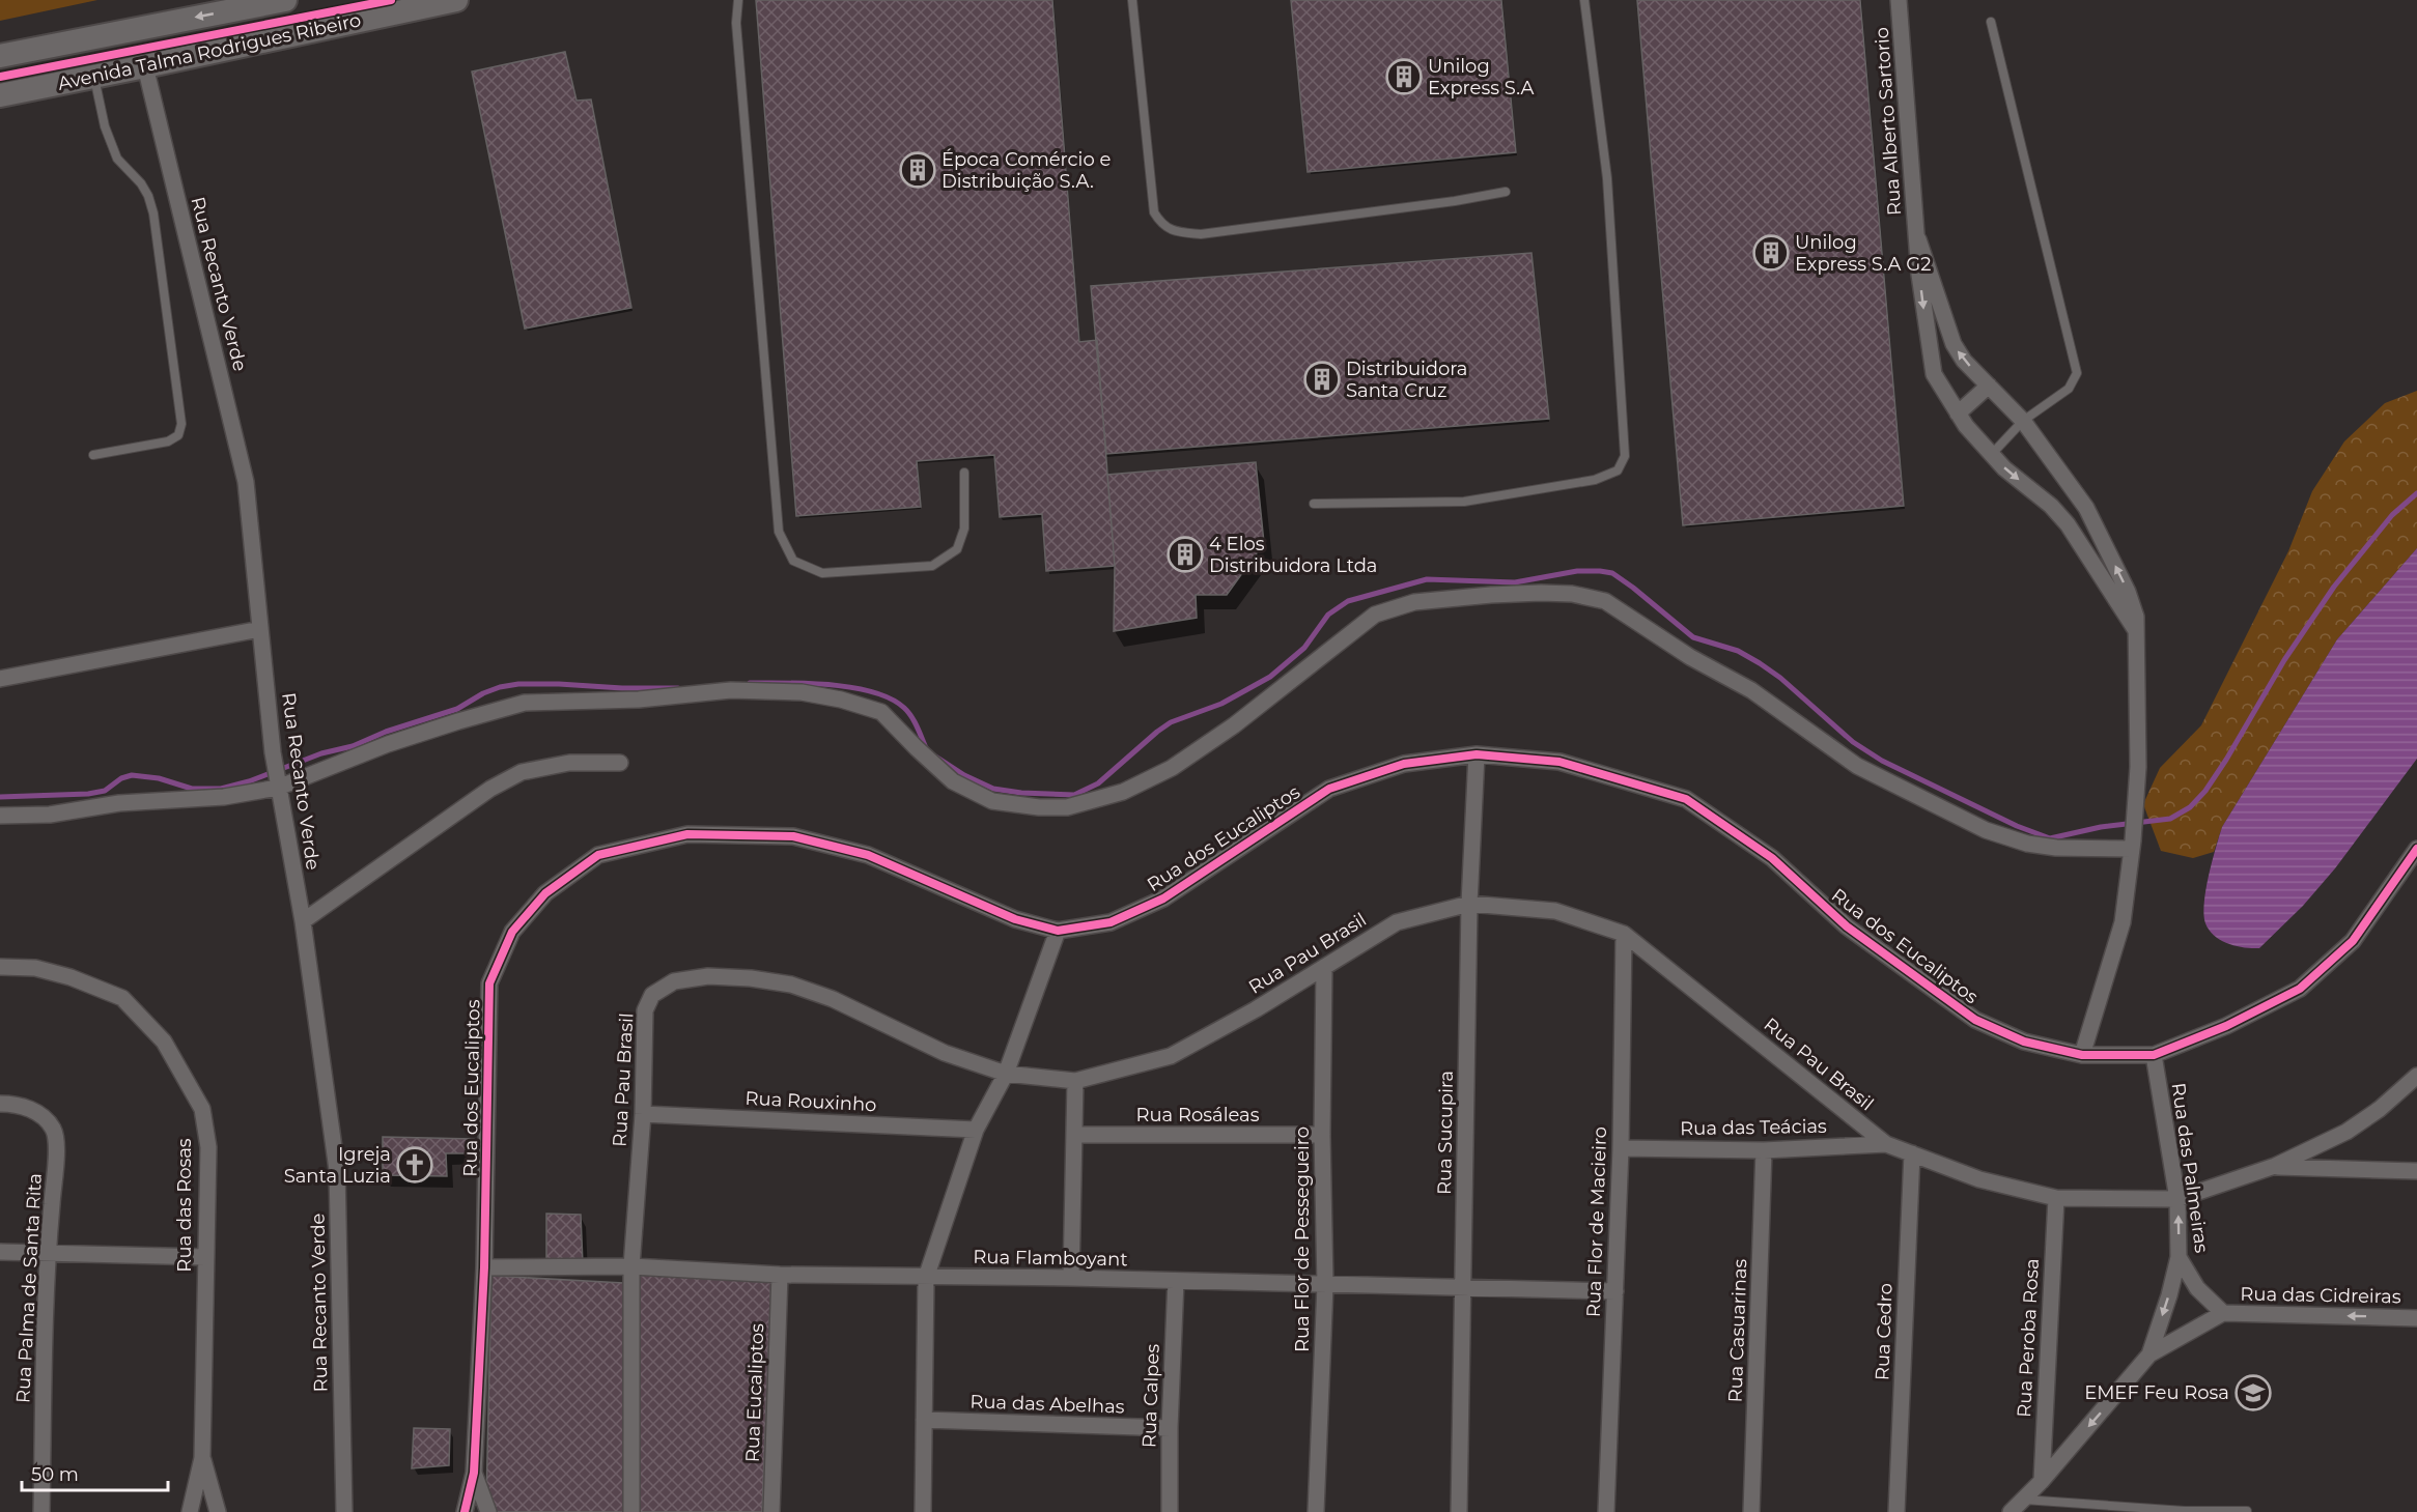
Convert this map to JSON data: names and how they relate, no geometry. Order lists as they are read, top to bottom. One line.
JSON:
{"streets":{"main road":["Avenida Talma Rodrigues Ribeiro"],"street":["Rua Alberto Sartorio","Rua Recanto Verde","Rua dos Eucaliptos","Rua Pau Brasil","Rua Rouxinho","Rua Rosáleas","Rua das Teácias","Rua Sucupira","Rua das Palmeiras","Rua das Rosas","Rua Flor de Macieiro","Rua Flor de Pessegueiro","Rua Flamboyant","Rua Palma de Santa Rita","Rua das Cidreiras","Rua Casuarinas","Rua Cedro","Rua Peroba Rosa","Rua Eucaliptos","Rua Calpes","Rua das Abelhas"]},"crossings":[["Avenida Talma Rodrigues Ribeiro","Rua Recanto Verde"],["Rua dos Eucaliptos","Rua Sucupira"],["Rua dos Eucaliptos","Rua das Palmeiras"],["Rua dos Eucaliptos","Rua Flamboyant"],["Rua Pau Brasil","Rua Rouxinho"],["Rua Pau Brasil","Rua das Teácias"],["Rua Pau Brasil","Rua Sucupira"],["Rua Pau Brasil","Rua das Palmeiras"],["Rua Pau Brasil","Rua Flor de Macieiro"],["Rua Pau Brasil","Rua Flor de Pessegueiro"],["Rua Pau Brasil","Rua Flamboyant"],["Rua Pau Brasil","Rua Cedro"],["Rua Pau Brasil","Rua Peroba Rosa"],["Rua Rosáleas","Rua Flor de Pessegueiro"],["Rua das Teácias","Rua Flor de Macieiro"],["Rua das Teácias","Rua Casuarinas"],["Rua Sucupira","Rua Flamboyant"],["Rua das Palmeiras","Rua das Cidreiras"],["Rua Flor de Macieiro","Rua Flamboyant"],["Rua Flor de Pessegueiro","Rua Flamboyant"],["Rua Flamboyant","Rua Eucaliptos"],["Rua Flamboyant","Rua Calpes"],["Rua Calpes","Rua das Abelhas"]],"one_way":["Rua das Cidreiras"],"places":{"building":["Unilog Express S.A","Época Comércio e Distribuição S.A.","Unilog Express S.A G2","Distribuidora Santa Cruz","4 Elos Distribuidora Ltda"],"church":["Igreja Santa Luzia"],"school or university":["EMEF Feu Rosa"]},"scale_bar":"50 m"}
